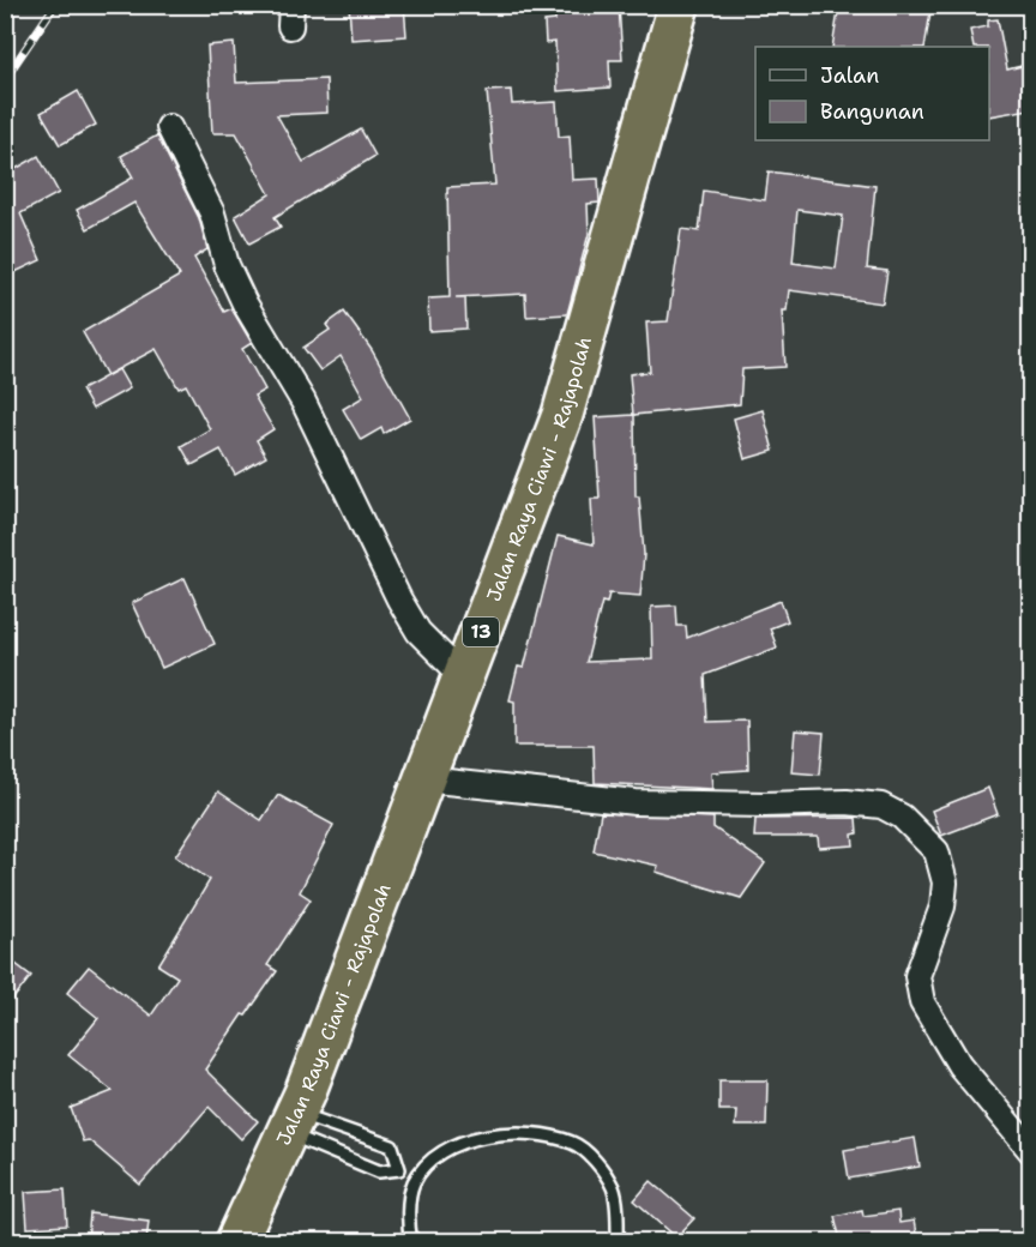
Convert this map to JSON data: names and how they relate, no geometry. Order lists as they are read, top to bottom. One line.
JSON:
{"streets":{"highway":["Jalan Raya Ciawi - Rajapolah","13"]},"legend":["Jalan","Bangunan"]}
